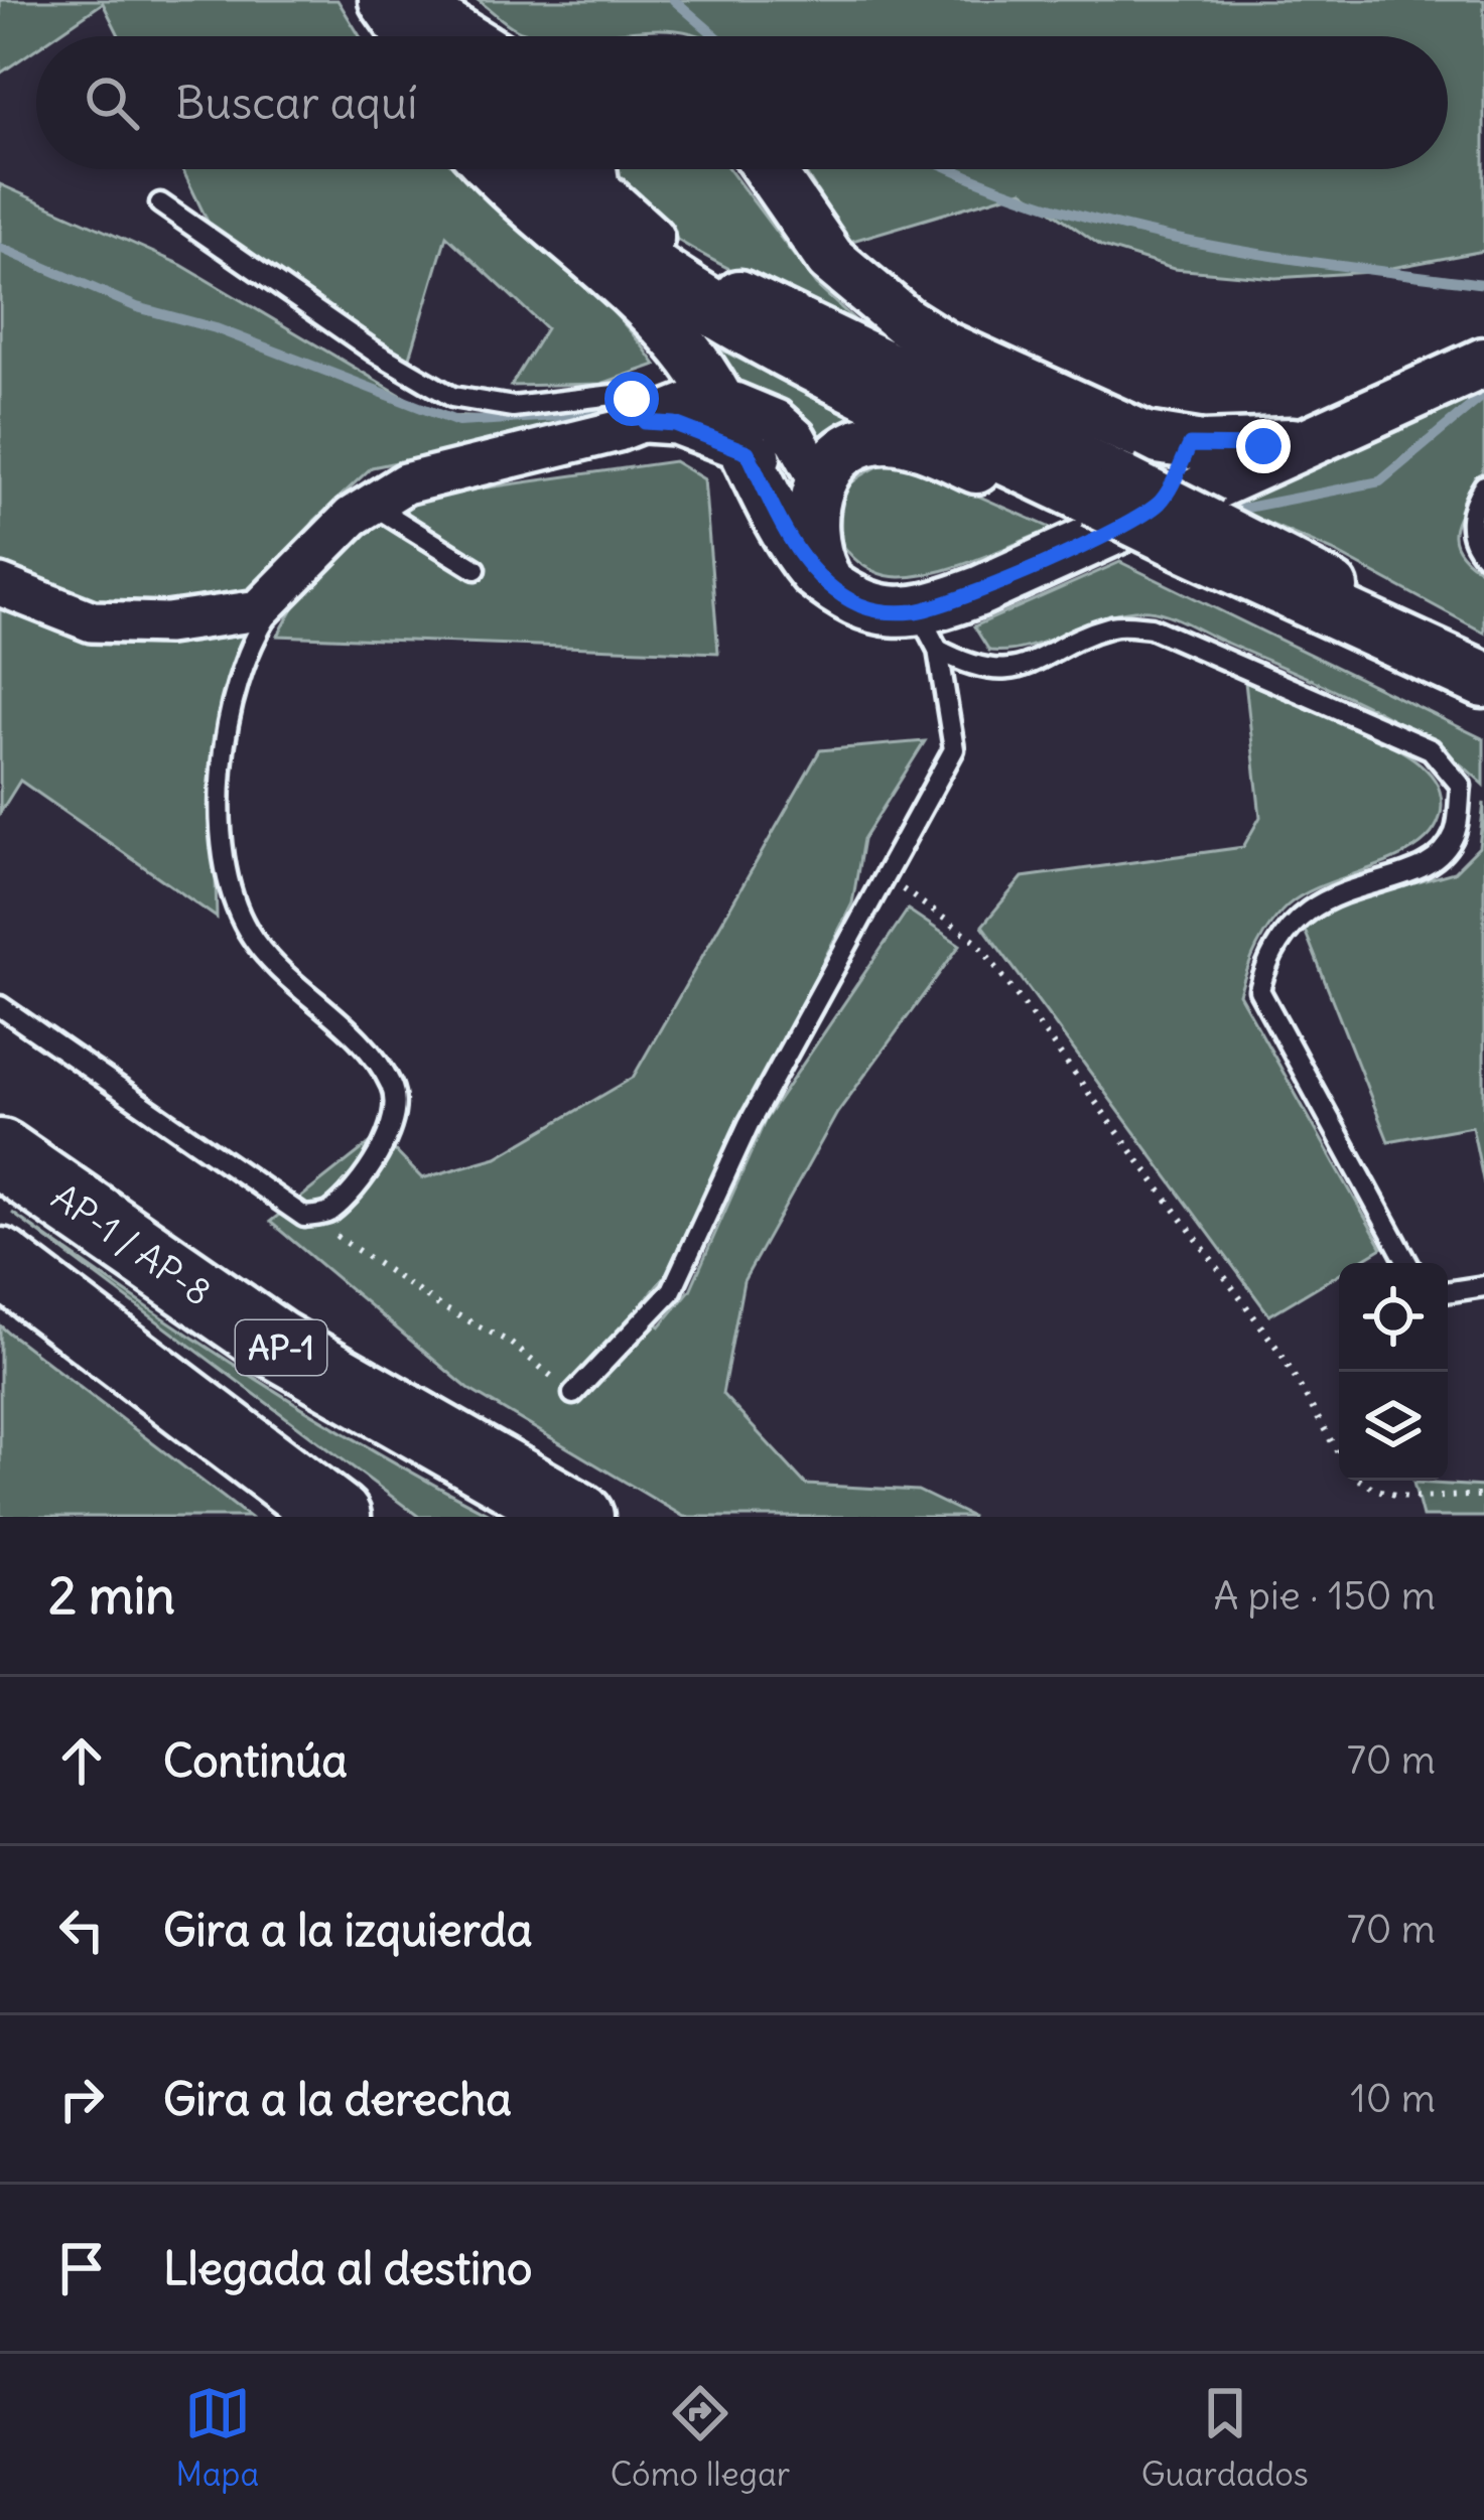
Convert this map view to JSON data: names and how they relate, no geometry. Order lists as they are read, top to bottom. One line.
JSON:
{"streets":{"highway":["AP-1 / AP-8","AP-1"]},"page":{"search":"Buscar aquí","heading":["2 min","A pie · 150 m"],"list":[["Continúa","70 m"],["Gira a la izquierda","70 m"],["Gira a la derecha","10 m"],"Llegada al destino"],"nav":["Mapa","Cómo llegar","Guardados"]}}
